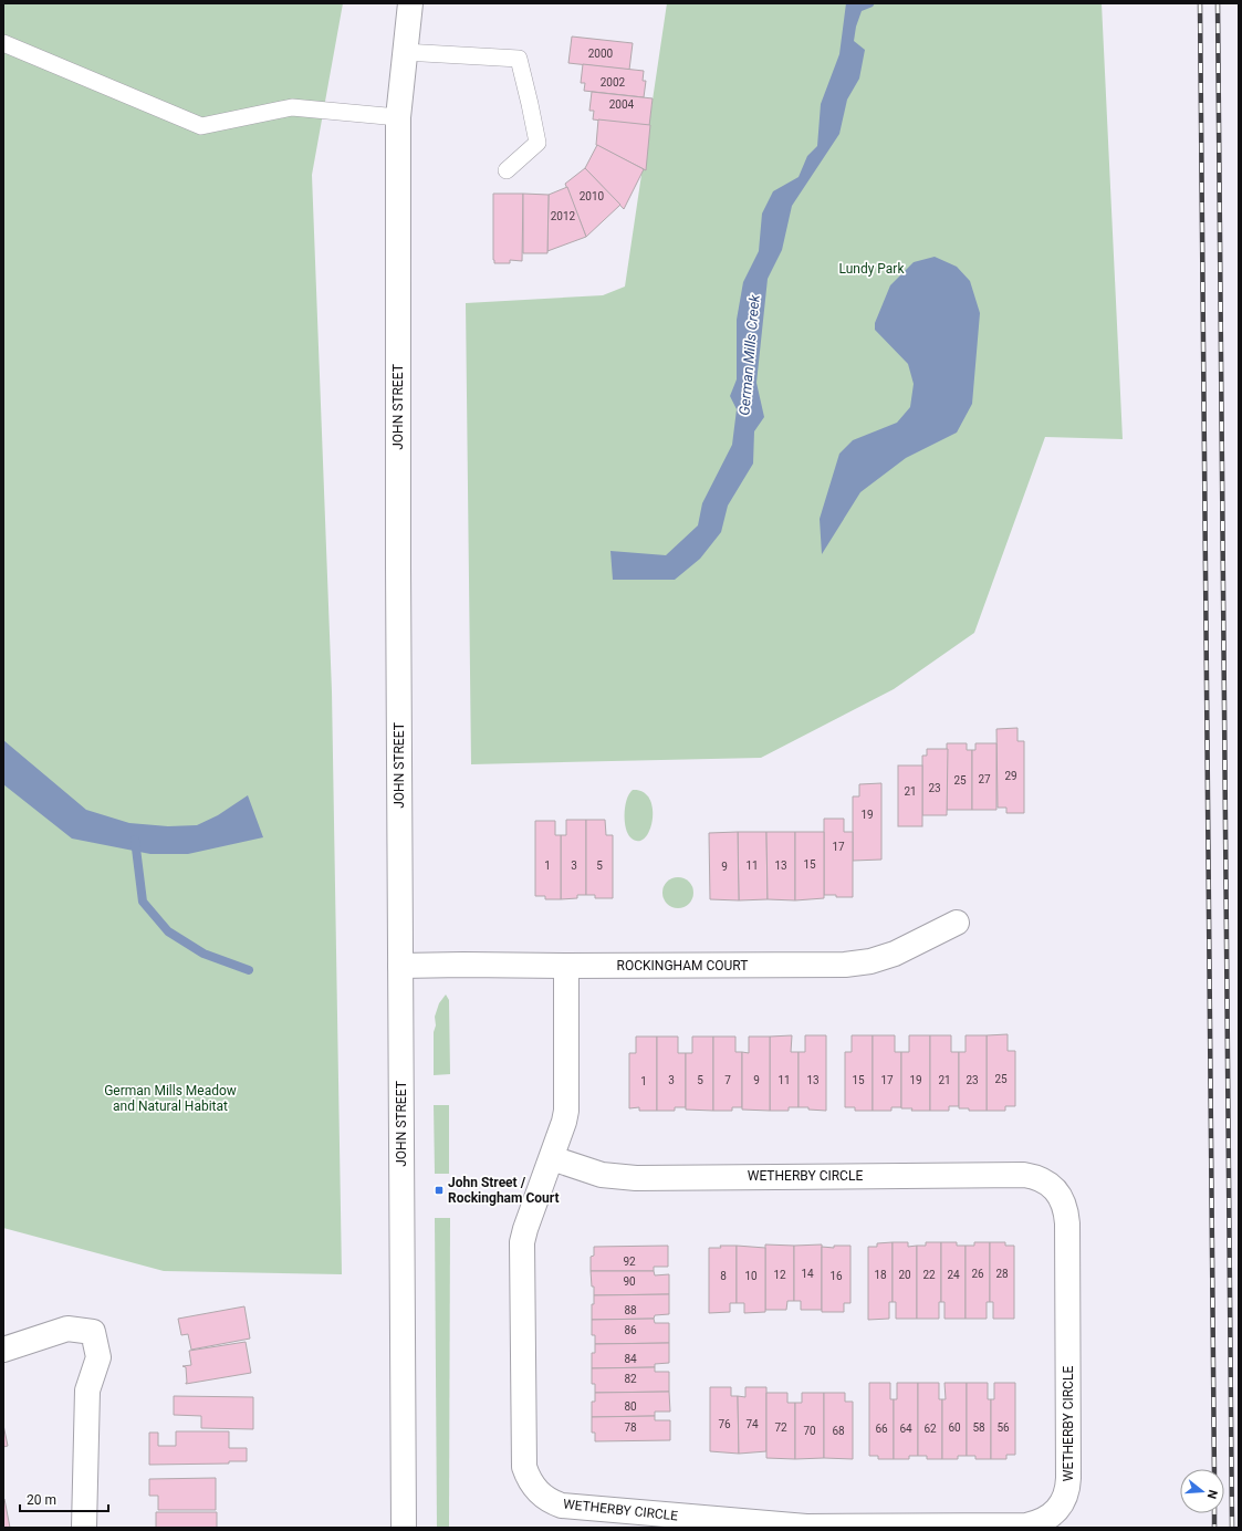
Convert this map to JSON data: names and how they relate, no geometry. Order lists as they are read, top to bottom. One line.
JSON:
{"streets":{"street":["JOHN STREET","ROCKINGHAM COURT","WETHERBY CIRCLE"]},"crossings":[["JOHN STREET","ROCKINGHAM COURT"],["ROCKINGHAM COURT","WETHERBY CIRCLE"]],"water":["German Mills Creek"],"parks":["Lundy Park","German Mills Meadow and Natural Habitat"],"places":{"transit":["John Street / Rockingham Court"]},"house_numbers":["2000","2002","2004","2010","2012","29","27","25","23","21","19","17","15","1","3","5","11","13","9","25","3","5","7","9","11","13","15","17","19","21","23","1","92","14","26","28","12","18","20","22","24","8","10","16","90","88","86","84","82","80","76","74","78","72","60","58","56","66","64","62","70","68"],"scale_bar":"20 m","north":"right"}
